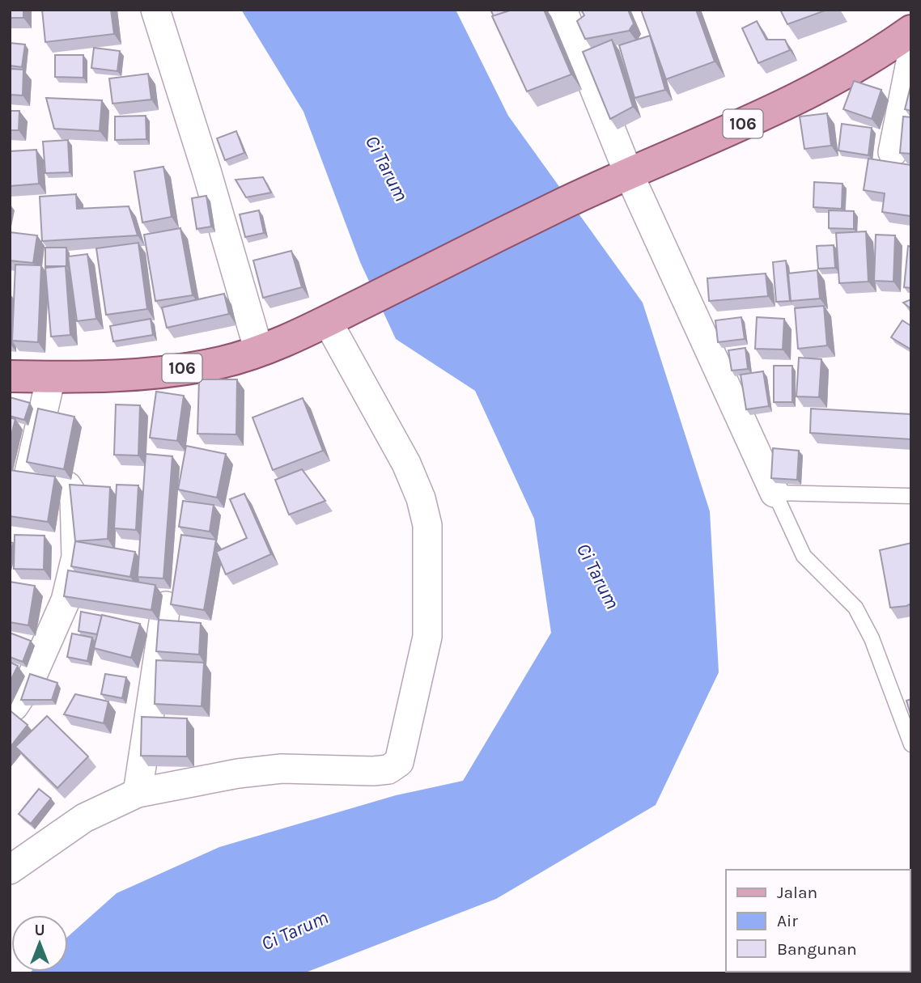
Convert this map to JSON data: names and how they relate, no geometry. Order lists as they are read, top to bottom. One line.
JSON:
{"streets":{"main road":["106"]},"water":["Ci Tarum"],"legend":["Jalan","Air","Bangunan"],"north":"top"}
